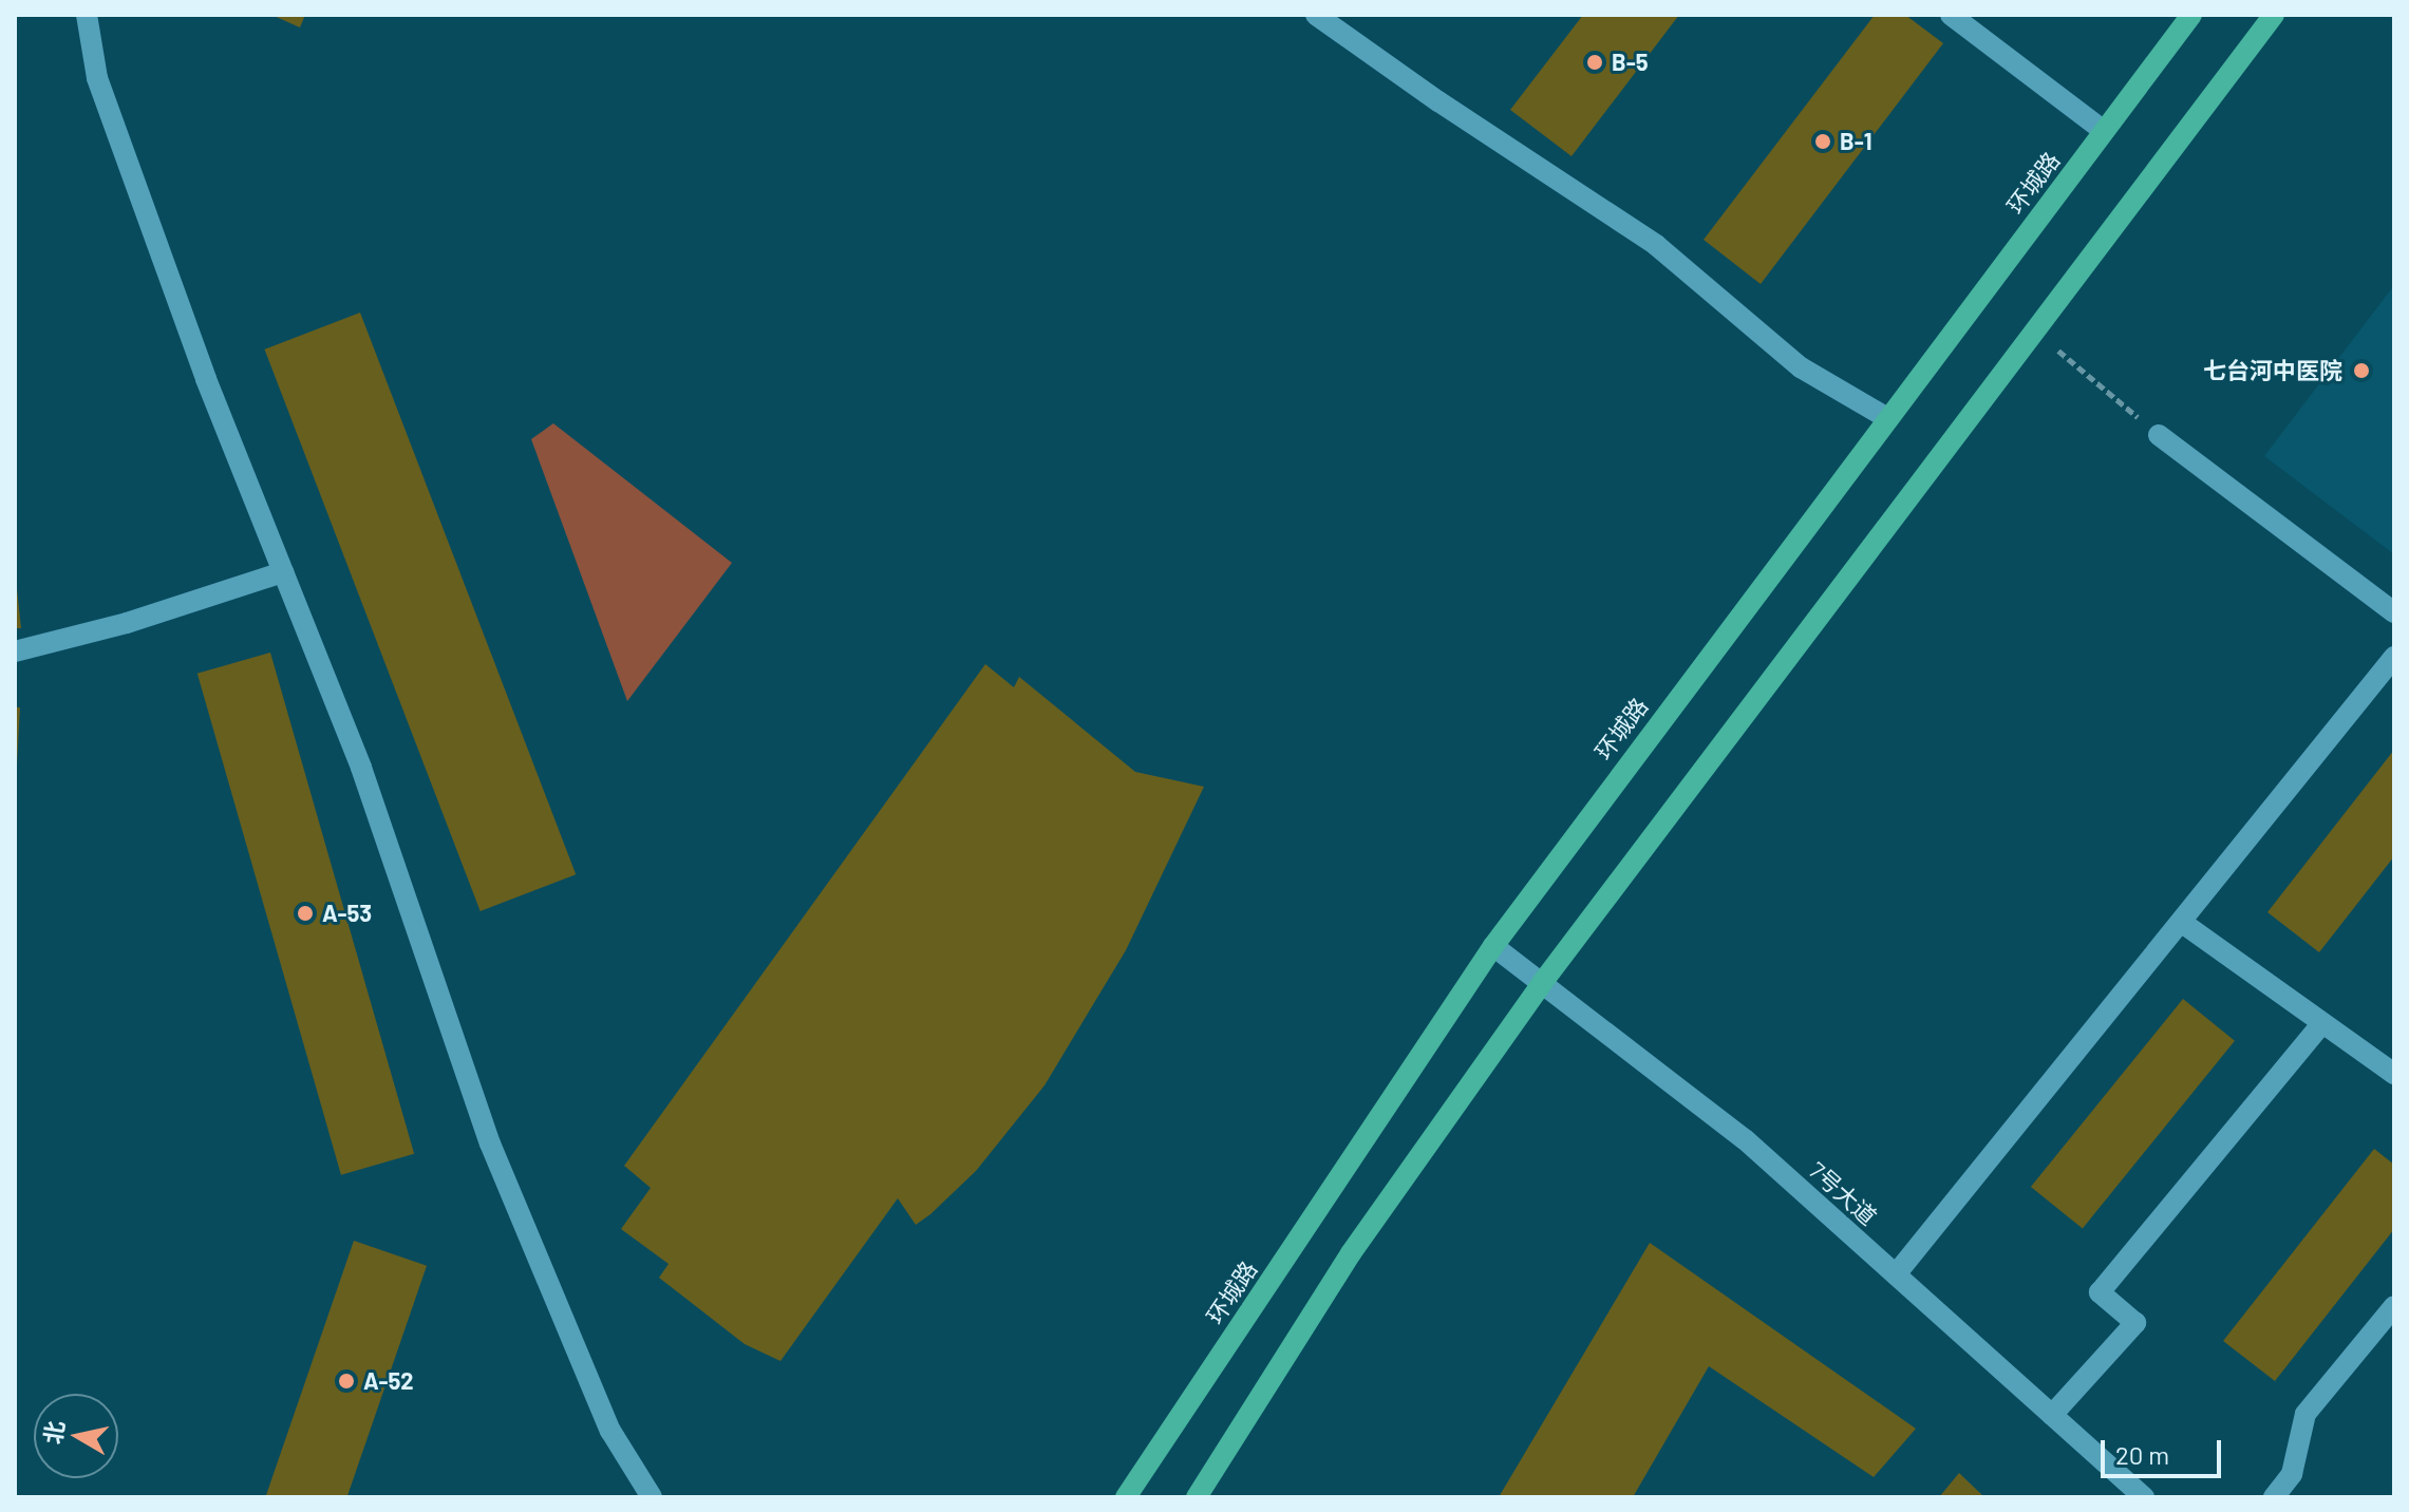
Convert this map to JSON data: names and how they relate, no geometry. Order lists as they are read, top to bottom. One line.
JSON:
{"streets":{"main road":["环城路"],"street":["7号大道"]},"crossings":[["环城路","7号大道"]],"places":["B-5","B-1","七台河中医院","A-53","A-52"],"scale_bar":"20 m","north":"left"}
